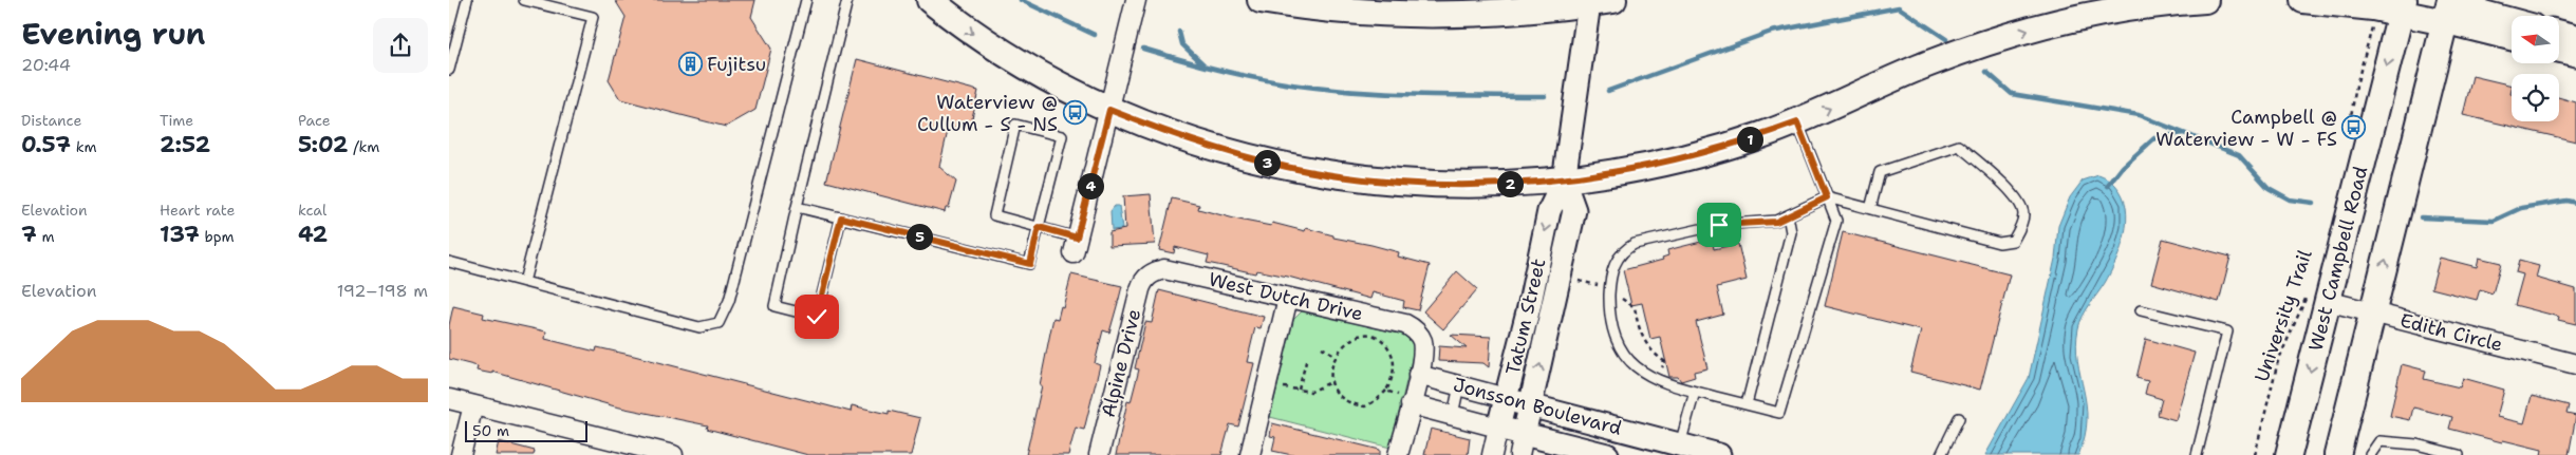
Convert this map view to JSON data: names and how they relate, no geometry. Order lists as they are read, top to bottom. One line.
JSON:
{"streets":{"main road":["West Campbell Road"],"street":["West Dutch Drive","Tatum Street","Edith Circle","Alpine Drive","Jonsson Boulevard"],"path":["University Trail"]},"crossings":[["West Campbell Road","University Trail"],["West Campbell Road","Edith Circle"],["West Dutch Drive","Alpine Drive"],["West Dutch Drive","Jonsson Boulevard"],["University Trail","Edith Circle"],["Tatum Street","Jonsson Boulevard"]],"places":{"building":["Fujitsu"],"bus stop":["Waterview @ Cullum - S - NS","Campbell @ Waterview - W - FS"]},"scale_bar":"50 m","north":"left","page":{"heading":["Evening run","20:44"],"stats":[["Distance","0.57 km"],["Time","2:52"],["Pace","5:02 /km"],["Elevation","7 m"],["Heart rate","137 bpm"],["kcal","42"]],"pins":["1","3","2","4","5"],"chart":["Elevation","192–198 m"],"scale":"50 m"}}
